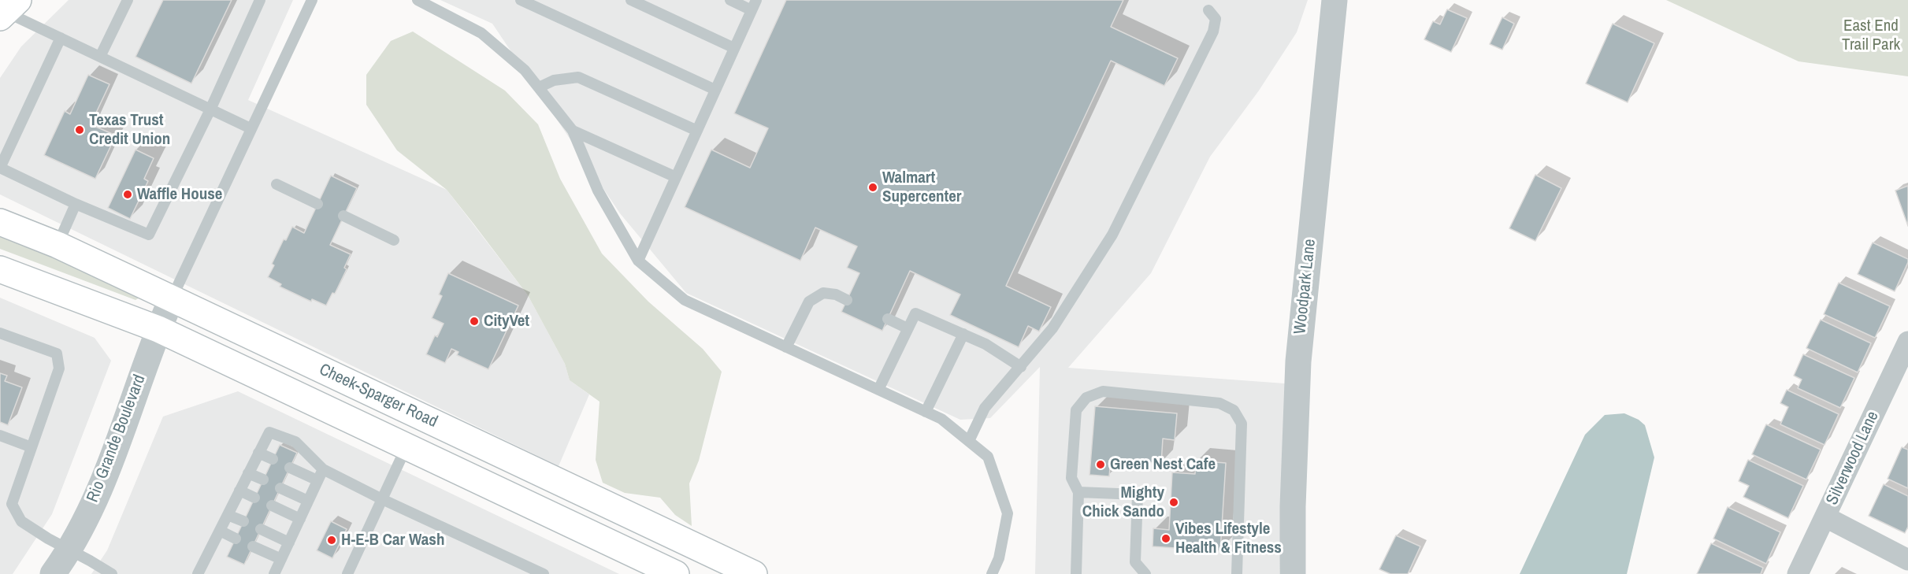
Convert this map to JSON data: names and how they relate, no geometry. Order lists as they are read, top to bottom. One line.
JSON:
{"streets":{"main road":["Cheek-Sparger Road"],"street":["Woodpark Lane","Rio Grande Boulevard","Silverwood Lane"]},"crossings":[["Cheek-Sparger Road","Rio Grande Boulevard"]],"parks":["East End Trail Park"],"places":["Texas Trust Credit Union","Walmart Supercenter","Waffle House","CityVet","Green Nest Cafe","Mighty Chick Sando","Vibes Lifestyle Health & Fitness","H-E-B Car Wash"]}
